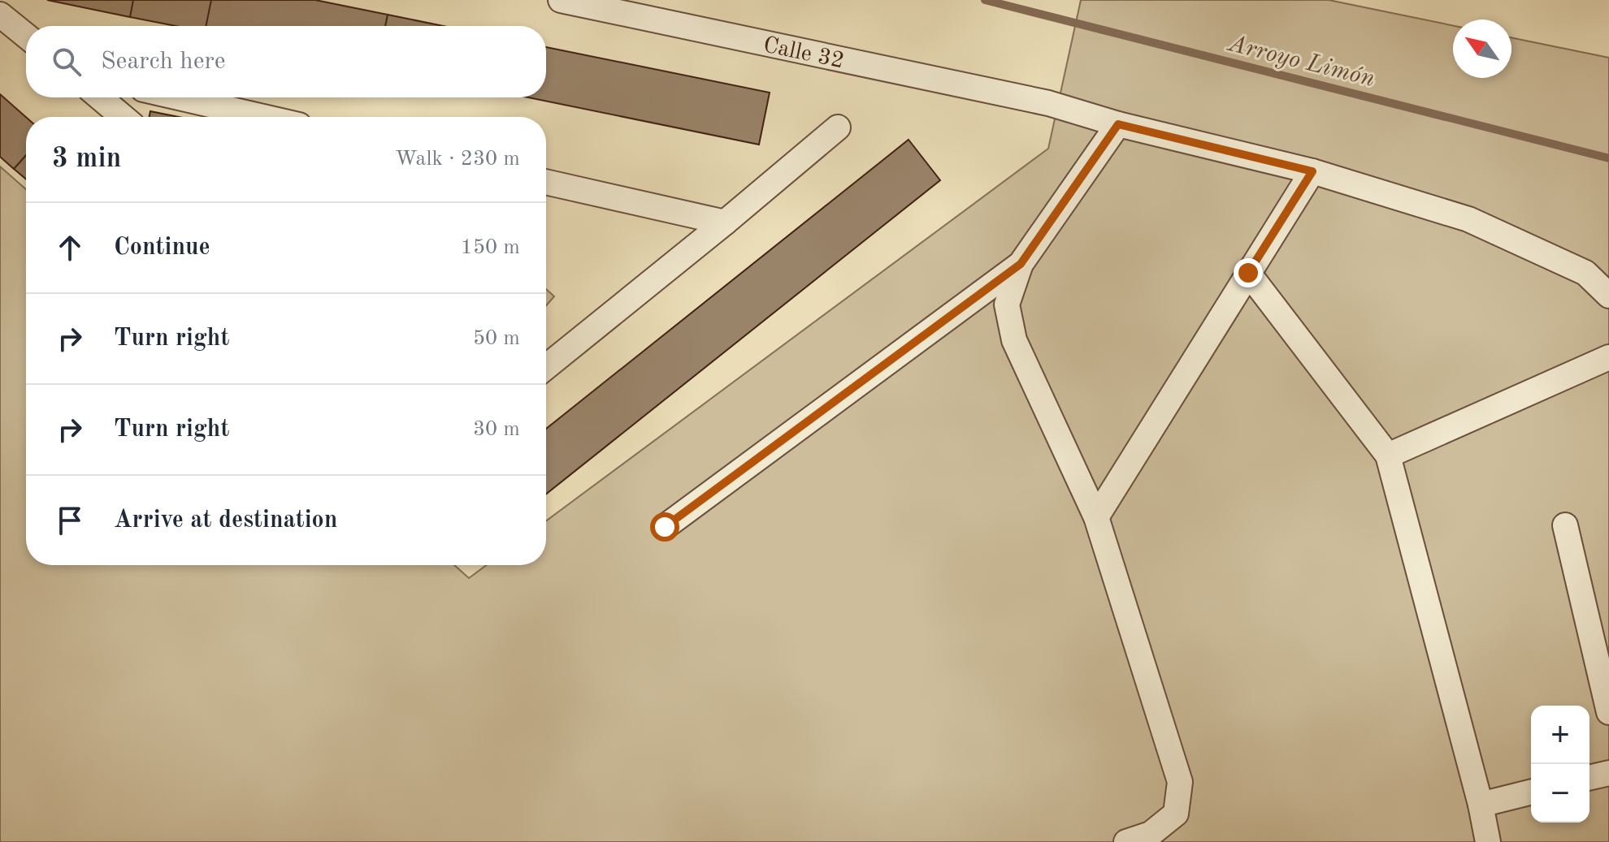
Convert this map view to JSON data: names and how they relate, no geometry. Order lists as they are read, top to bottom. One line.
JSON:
{"streets":{"street":["Calle 32"]},"water":["Arroyo Limón"],"north":"top left","page":{"search":"Search here","heading":["3 min","Walk · 230 m"],"list":[["Continue","150 m"],["Turn right","50 m"],["Turn right","30 m"],"Arrive at destination"],"map_buttons":["+","−"]}}
